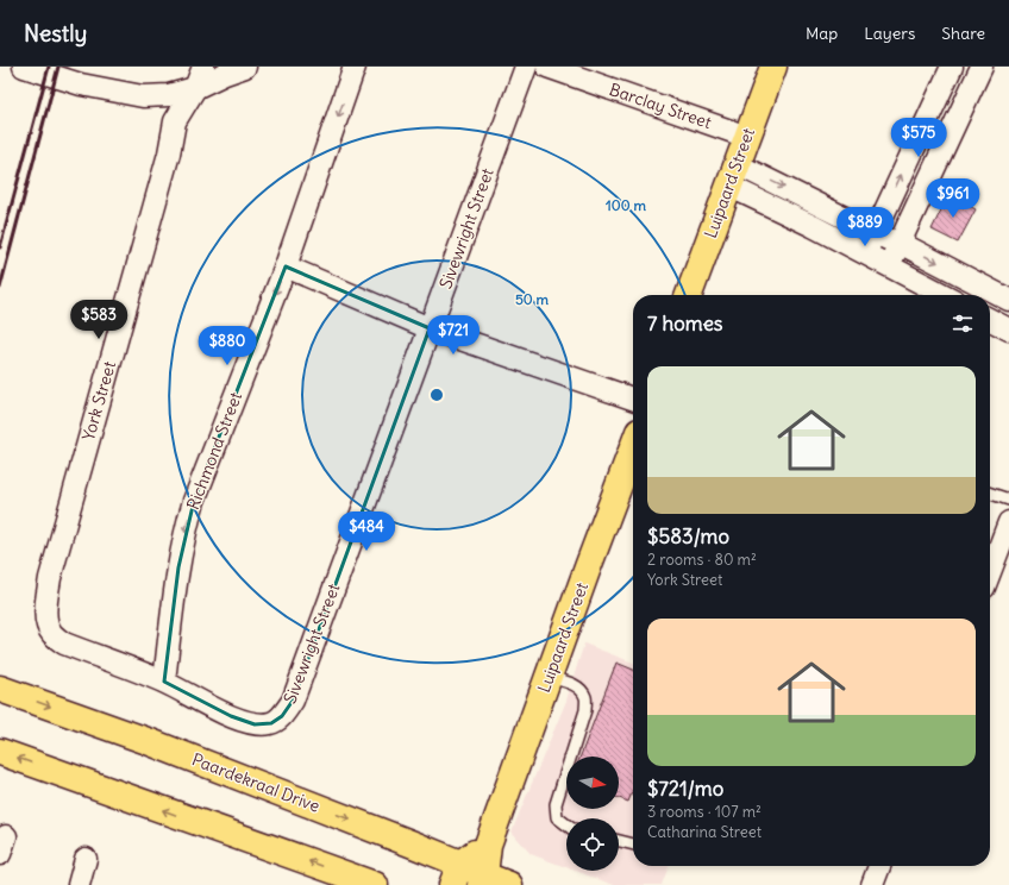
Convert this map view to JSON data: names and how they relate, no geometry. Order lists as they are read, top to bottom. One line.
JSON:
{"streets":{"main road":["Luipaard Street","Paardekraal Drive"],"street":["Barclay Street","Sivewright Street","York Street","Richmond Street"]},"crossings":[["Barclay Street","Luipaard Street"],["Luipaard Street","Paardekraal Drive"],["Sivewright Street","York Street"],["Sivewright Street","Richmond Street"]],"one_way":["Richmond Street"],"north":"right","page":{"header":"Nestly","nav":["Map","Layers","Share"],"price":["$575","$961","$889","$583","$721","$880","$484"],"heading":"7 homes","list":[{"name":"$583/mo","note":"2 rooms · 80 m² · York Street"},{"name":"$721/mo","note":"3 rooms · 107 m² · Catharina Street"}]},"rings":["100 m","50 m"]}
